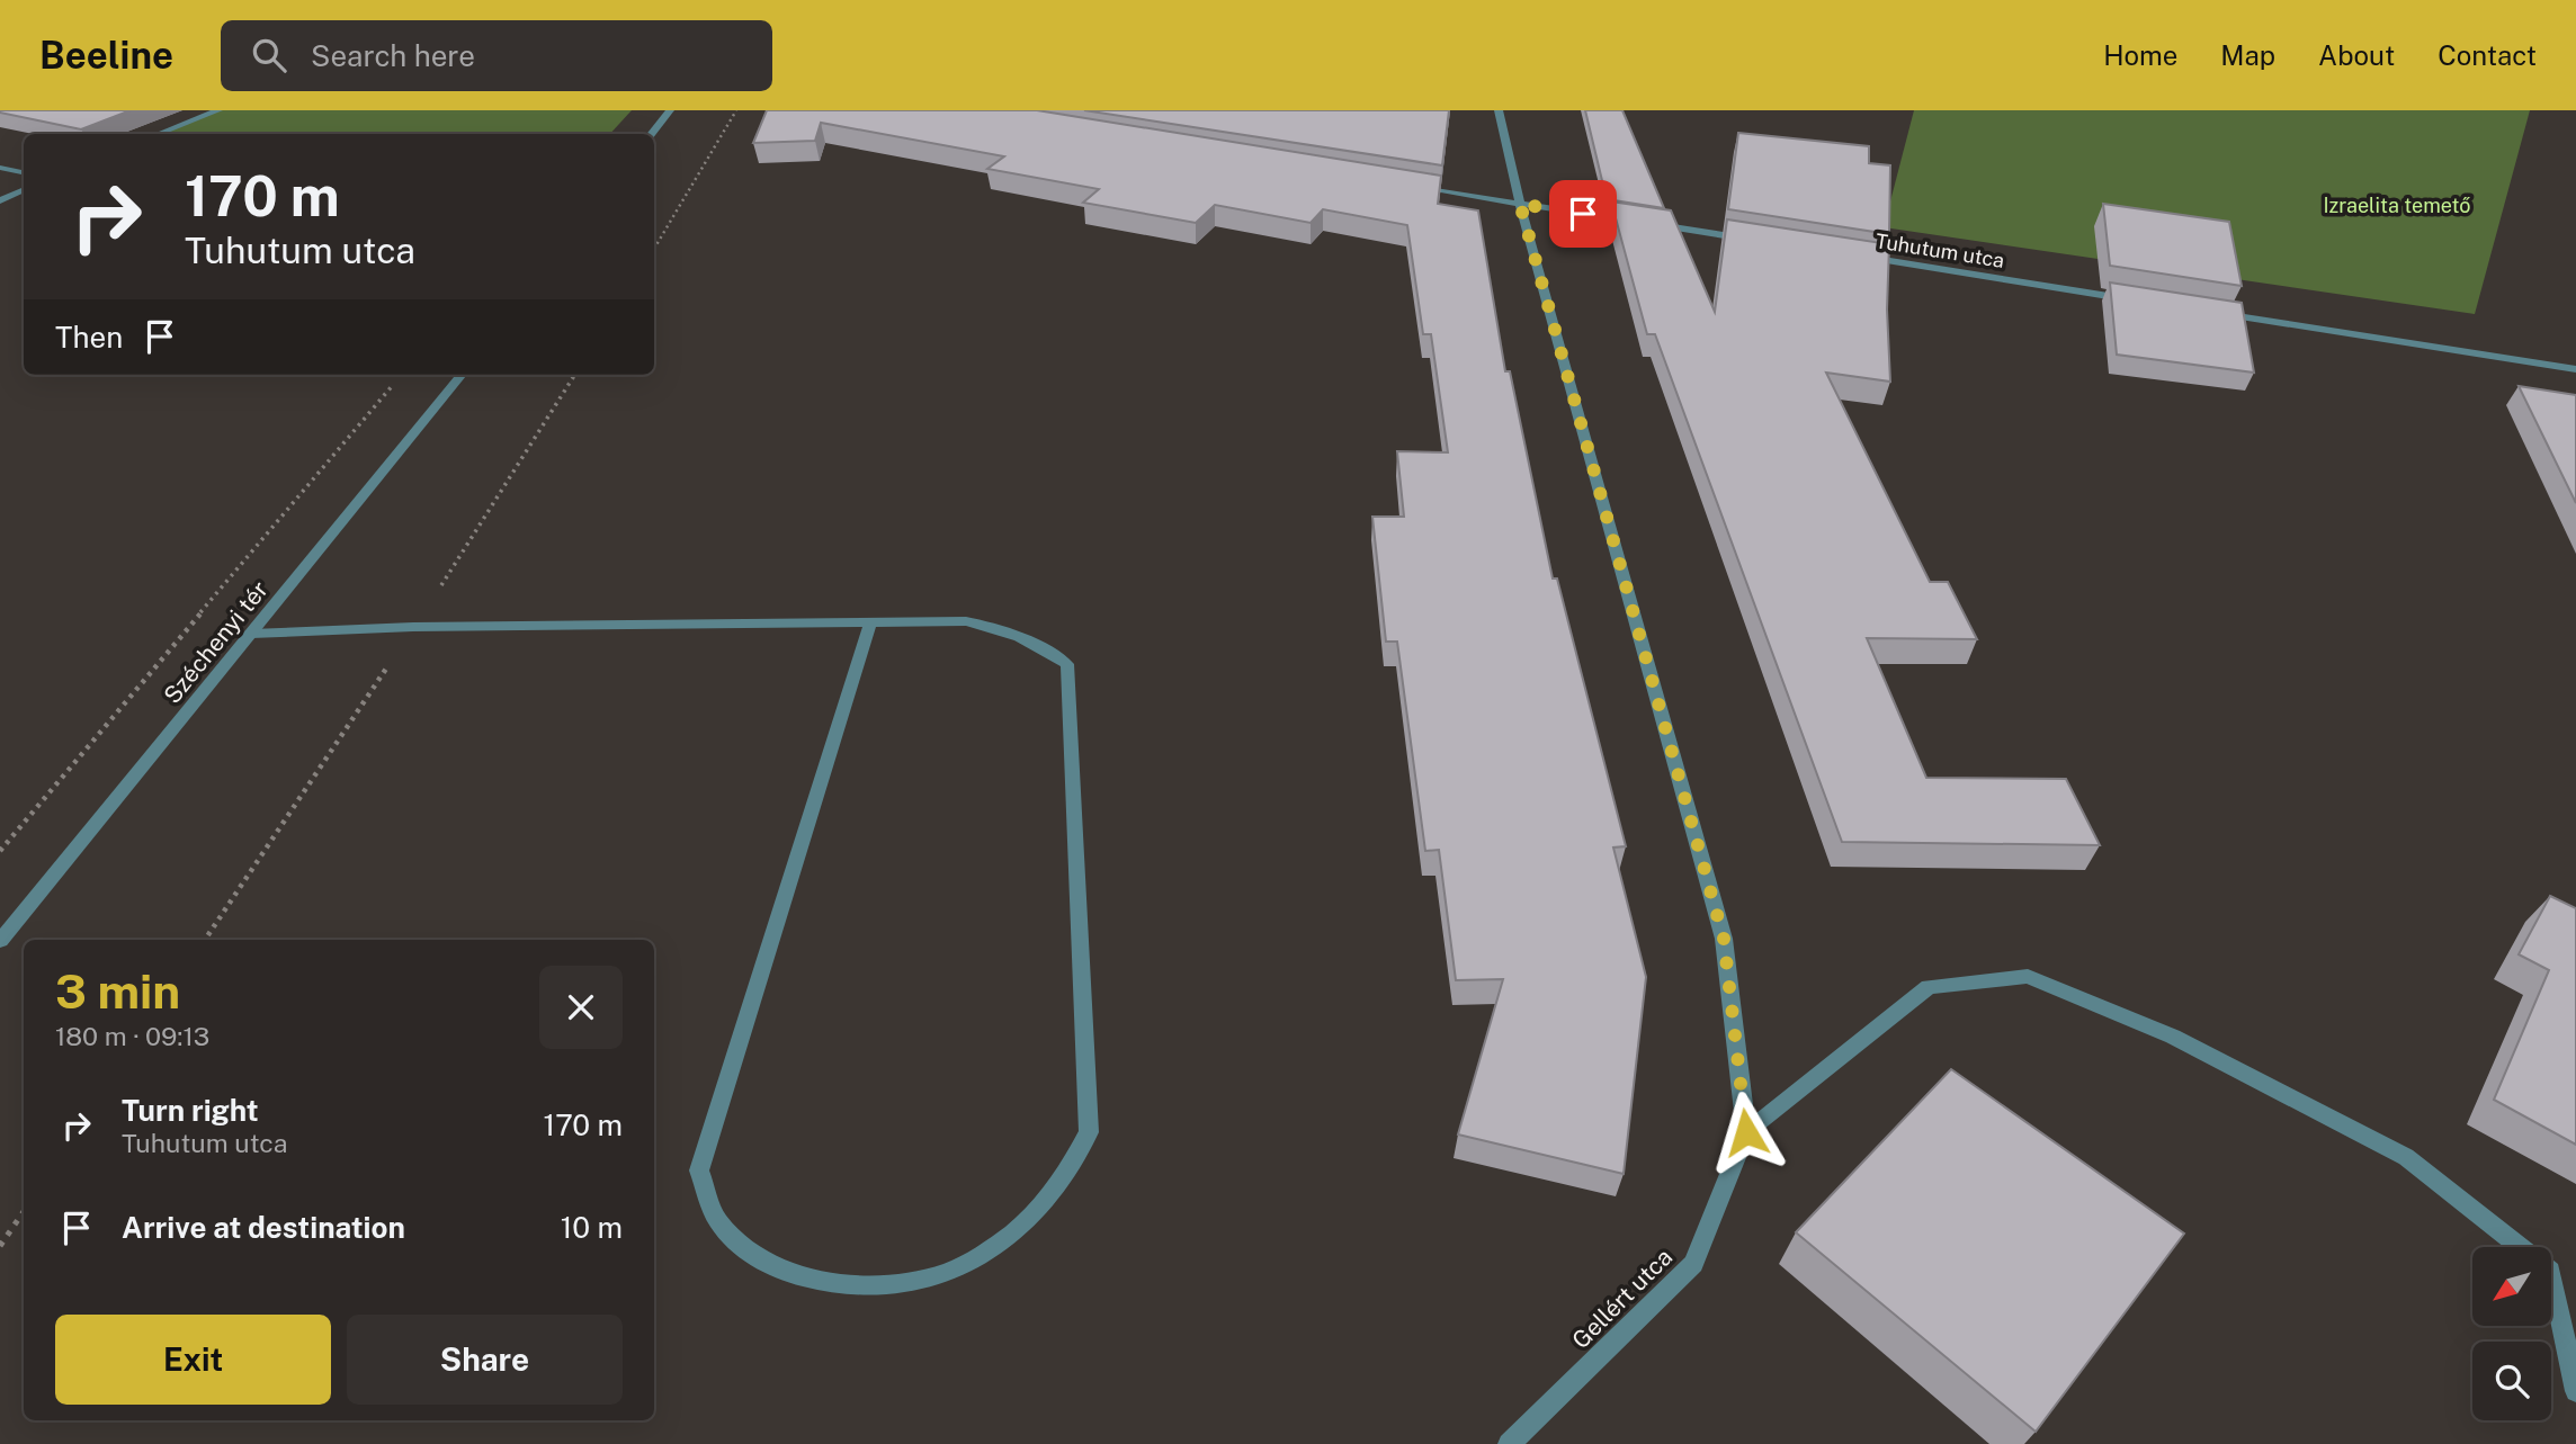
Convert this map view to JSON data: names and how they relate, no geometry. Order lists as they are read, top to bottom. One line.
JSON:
{"streets":{"street":["Tuhutum utca","Széchenyi tér","Gellért utca"]},"parks":["Izraelita temető"],"north":"bottom left","page":{"header":"Beeline","search":"Search here","nav":["Home","Map","About","Contact"],"turn":["170 m","Tuhutum utca"],"then":"Then","heading":["3 min","180 m · 09:13"],"list":[{"name":"Turn right","note":"Tuhutum utca","value":"170 m"},{"name":"Arrive at destination","value":"10 m"}],"buttons":["Exit","Share"]}}
